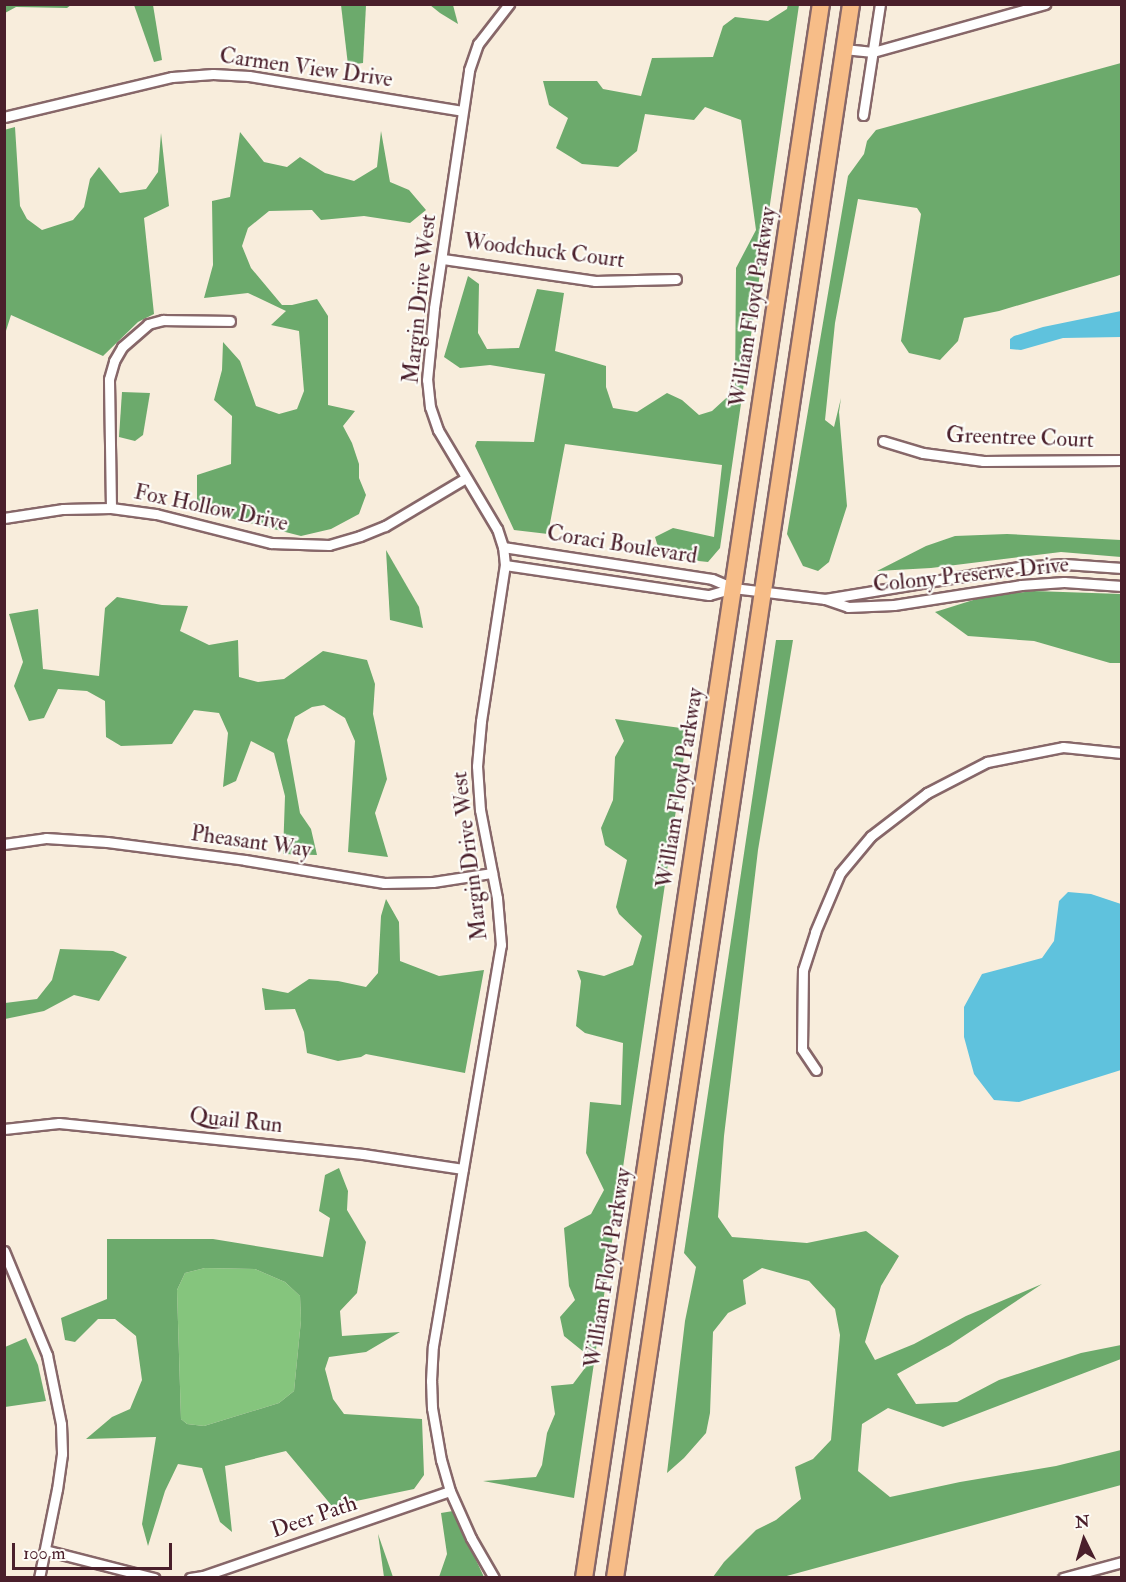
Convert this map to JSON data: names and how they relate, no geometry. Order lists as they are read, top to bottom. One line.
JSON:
{"streets":{"highway":["William Floyd Parkway"],"street":["Carmen View Drive","Woodchuck Court","Margin Drive West","Greentree Court","Fox Hollow Drive","Coraci Boulevard","Colony Preserve Drive","Pheasant Way","Quail Run","Deer Path"]},"crossings":[["Carmen View Drive","Margin Drive West"],["Woodchuck Court","Margin Drive West"],["Margin Drive West","Fox Hollow Drive"],["Margin Drive West","Coraci Boulevard"],["Margin Drive West","Pheasant Way"],["Margin Drive West","Quail Run"],["Margin Drive West","Deer Path"],["William Floyd Parkway","Coraci Boulevard"],["Coraci Boulevard","Colony Preserve Drive"]],"scale_bar":"100 m","north":"top"}
